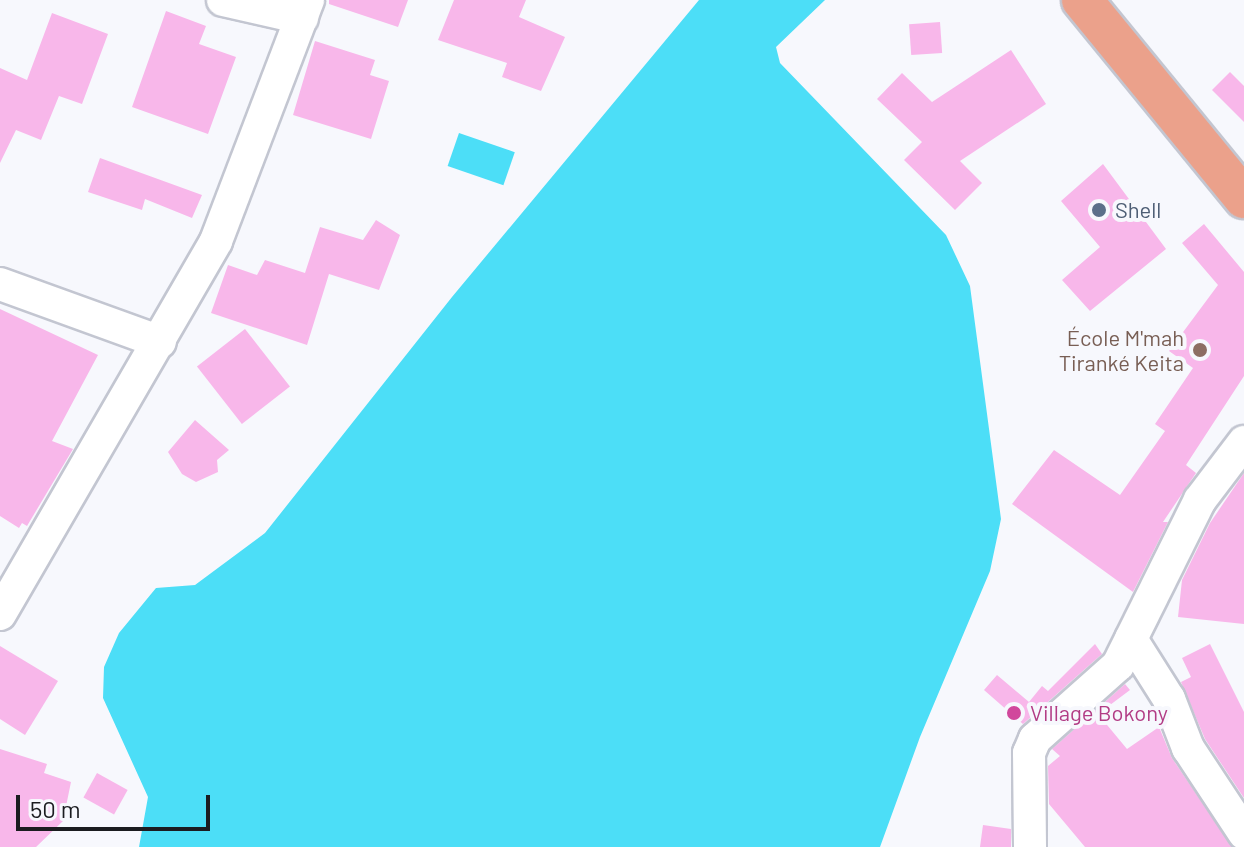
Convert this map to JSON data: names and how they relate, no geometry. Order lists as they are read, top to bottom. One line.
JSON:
{"places":["Shell","École M'mah Tiranké Keita","Village Bokony"],"scale_bar":"50 m"}
